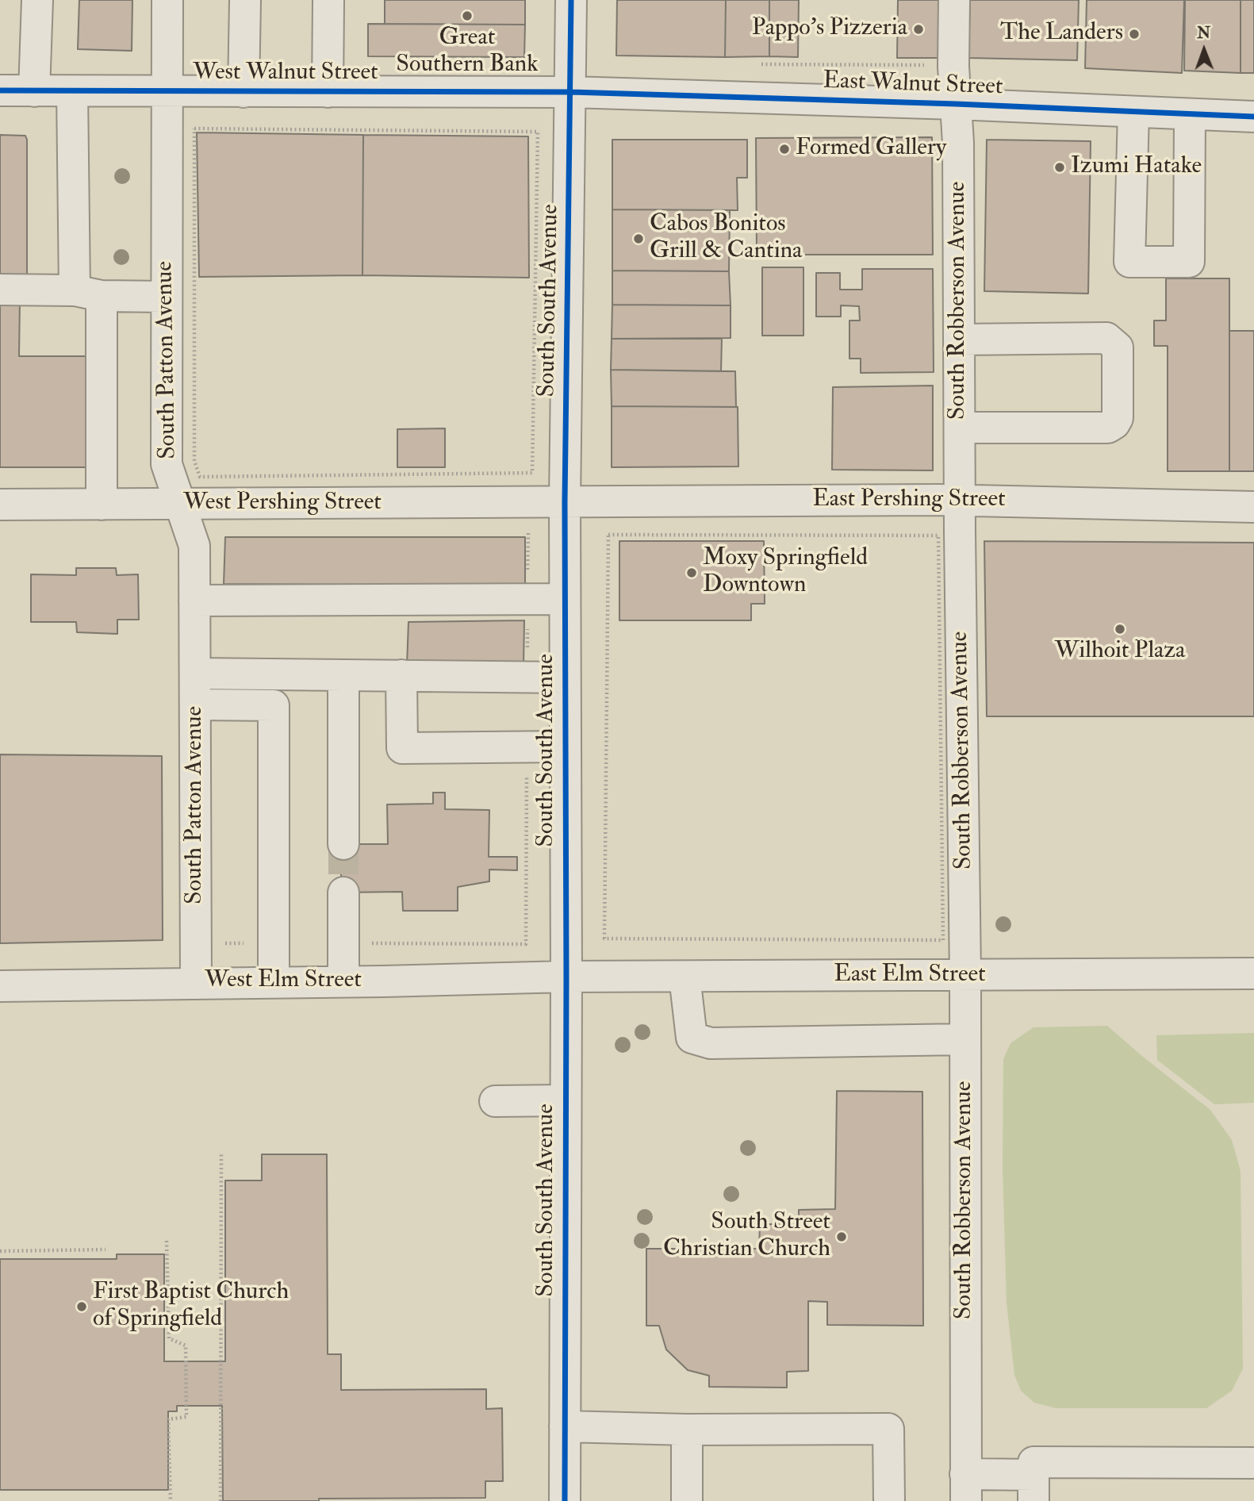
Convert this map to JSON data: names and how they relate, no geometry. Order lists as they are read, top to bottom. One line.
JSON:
{"streets":{"street":["West Walnut Street","East Walnut Street","South South Avenue","South Robberson Avenue","South Patton Avenue","East Pershing Street","West Pershing Street","East Elm Street","West Elm Street"]},"crossings":[["West Walnut Street","East Walnut Street"],["West Walnut Street","South South Avenue"],["West Walnut Street","South Patton Avenue"],["East Walnut Street","South South Avenue"],["East Walnut Street","South Robberson Avenue"],["South South Avenue","East Pershing Street"],["South South Avenue","West Pershing Street"],["South South Avenue","East Elm Street"],["South South Avenue","West Elm Street"],["South Robberson Avenue","East Pershing Street"],["South Robberson Avenue","East Elm Street"],["South Patton Avenue","West Pershing Street"],["South Patton Avenue","West Elm Street"],["East Pershing Street","West Pershing Street"],["East Elm Street","West Elm Street"]],"places":["Great Southern Bank","Pappo's Pizzeria","The Landers","Formed Gallery","Izumi Hatake","Cabos Bonitos Grill & Cantina","Moxy Springfield Downtown","Wilhoit Plaza","South Street Christian Church","First Baptist Church of Springfield"],"north":"top"}
